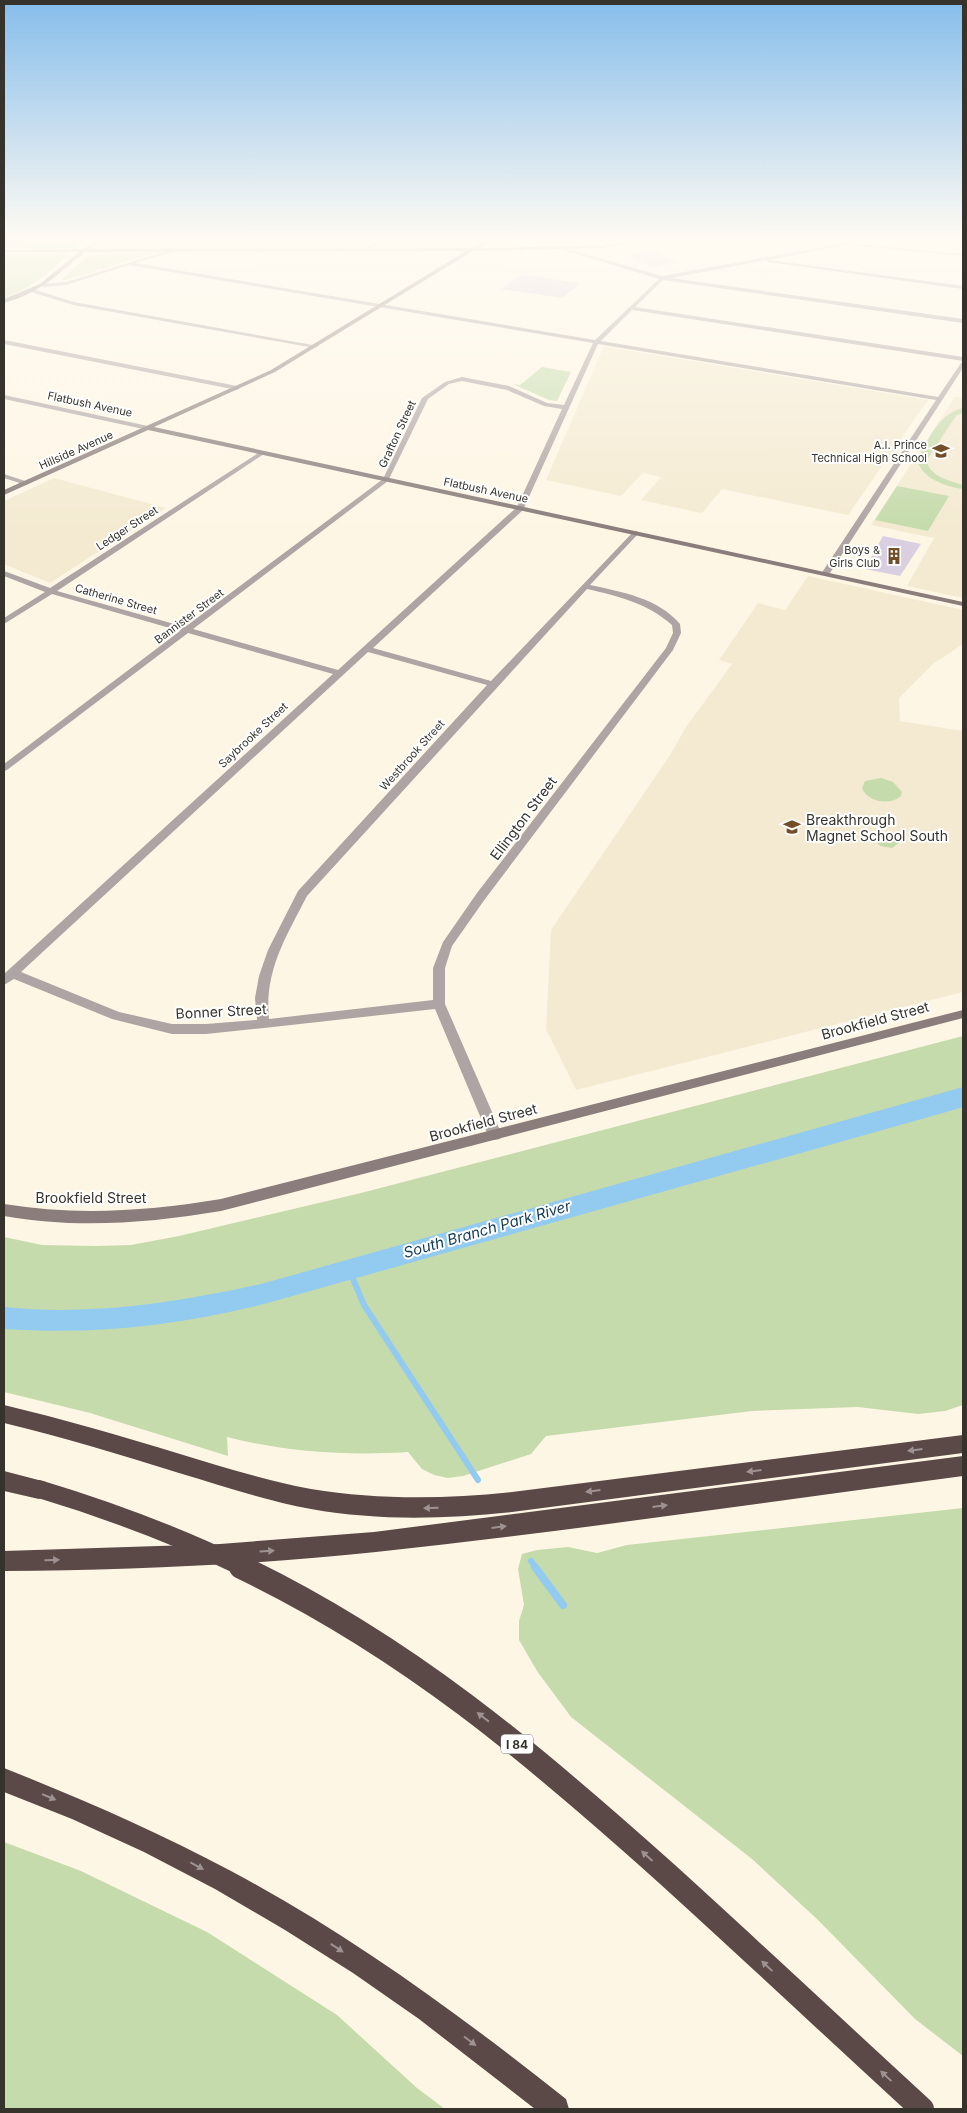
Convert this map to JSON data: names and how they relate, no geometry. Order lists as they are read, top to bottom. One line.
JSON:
{"streets":{"highway":["I 84"],"street":["Flatbush Avenue","Grafton Street","Hillside Avenue","Ledger Street","Catherine Street","Bannister Street","Saybrooke Street","Westbrook Street","Ellington Street","Bonner Street","Brookfield Street"]},"crossings":[["Flatbush Avenue","Grafton Street"],["Flatbush Avenue","Hillside Avenue"],["Flatbush Avenue","Ledger Street"],["Flatbush Avenue","Bannister Street"],["Flatbush Avenue","Saybrooke Street"],["Flatbush Avenue","Westbrook Street"],["Grafton Street","Bannister Street"],["Ledger Street","Catherine Street"],["Catherine Street","Bannister Street"],["Catherine Street","Saybrooke Street"],["Saybrooke Street","Bonner Street"],["Westbrook Street","Ellington Street"],["Westbrook Street","Bonner Street"],["Ellington Street","Bonner Street"],["Ellington Street","Brookfield Street"]],"water":["South Branch Park River"],"places":{"school or university":["A.I. Prince Technical High School","Breakthrough Magnet School South"],"building":["Boys & Girls Club"]}}
